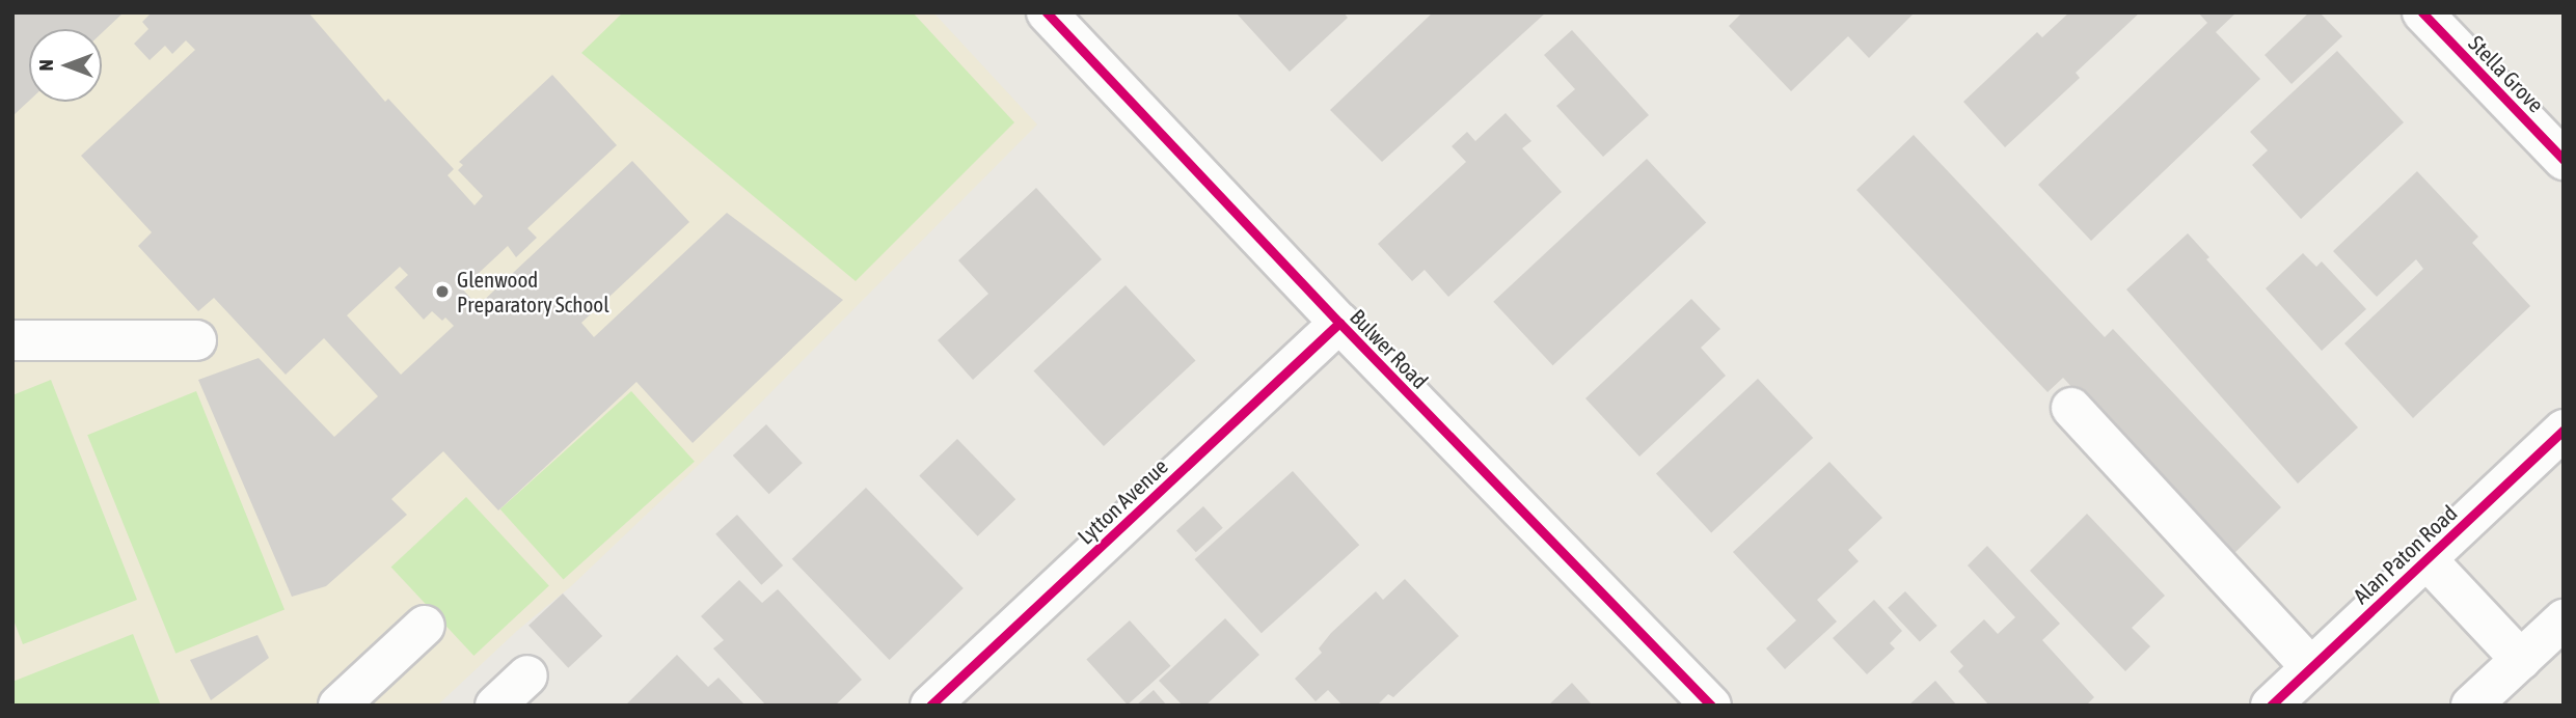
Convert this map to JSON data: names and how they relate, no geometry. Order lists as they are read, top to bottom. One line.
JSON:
{"streets":{"street":["Stella Grove","Bulwer Road","Lytton Avenue","Alan Paton Road"]},"crossings":[["Bulwer Road","Lytton Avenue"]],"places":["Glenwood Preparatory School"],"north":"left"}
